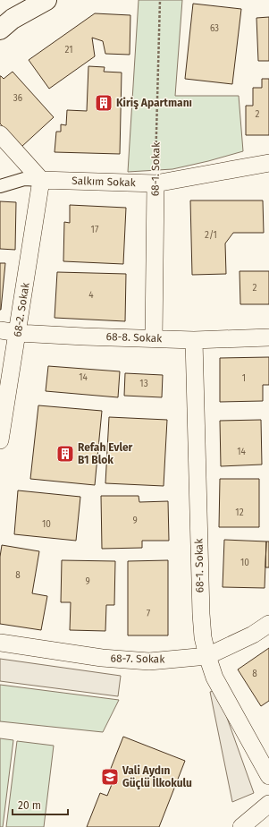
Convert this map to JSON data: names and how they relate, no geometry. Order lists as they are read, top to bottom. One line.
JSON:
{"streets":{"street":["68-1. Sokak","Salkım Sokak","68-2. Sokak","68-8. Sokak","68-7. Sokak"]},"crossings":[["68-1. Sokak","Salkım Sokak"],["68-1. Sokak","68-8. Sokak"],["68-1. Sokak","68-7. Sokak"],["Salkım Sokak","68-2. Sokak"],["68-2. Sokak","68-8. Sokak"]],"places":{"building":["Kiriş Apartmanı","Refah Evler B1 Blok"],"school or university":["Vali Aydın Güçlü İlkokulu"]},"house_numbers":["63","21","36","2","17","2/1","2","4","14","1","13","14","12","9","10","10","8","9","7","8"],"scale_bar":"20 m"}
